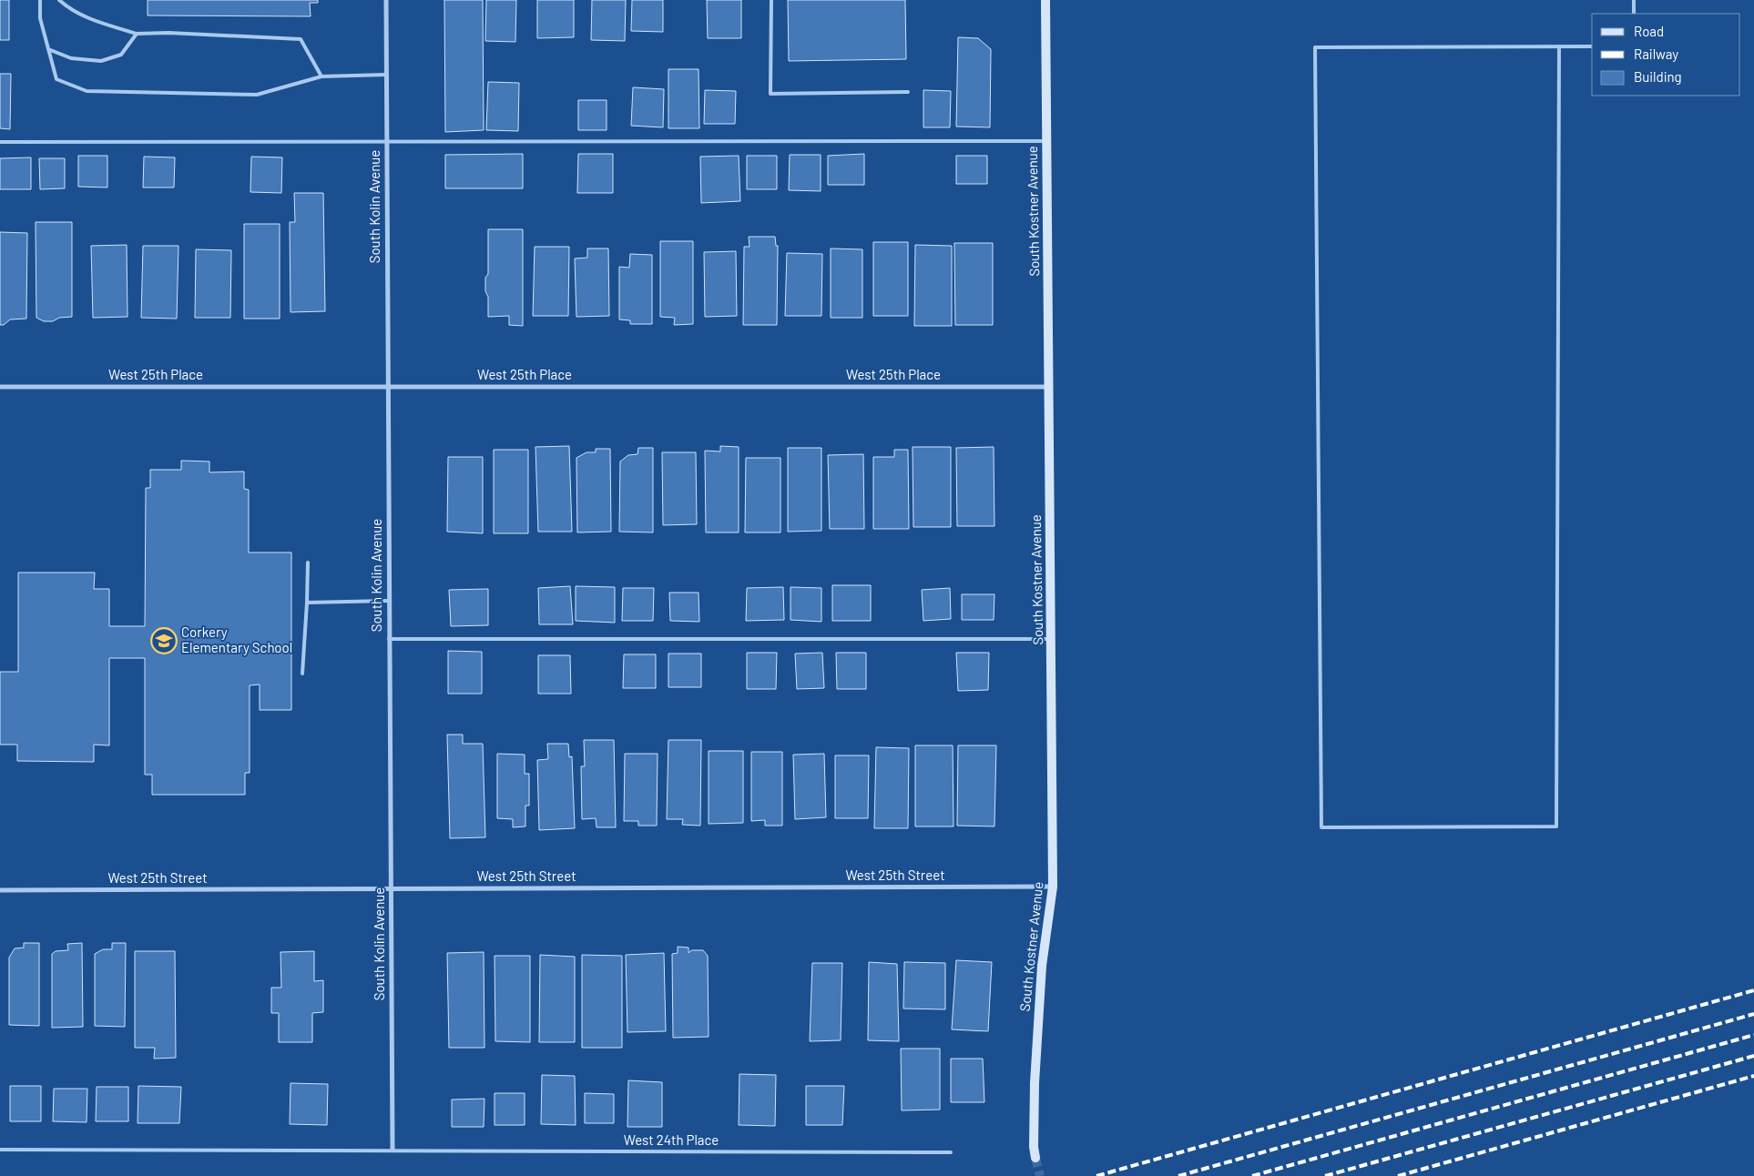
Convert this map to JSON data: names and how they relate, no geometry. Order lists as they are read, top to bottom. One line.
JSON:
{"streets":{"street":["South Kolin Avenue","South Kostner Avenue","West 25th Place","West 25th Street"],"lane":["West 24th Place"]},"crossings":[["South Kolin Avenue","West 25th Place"],["South Kolin Avenue","West 25th Street"],["South Kolin Avenue","West 24th Place"],["South Kostner Avenue","West 25th Place"],["South Kostner Avenue","West 25th Street"]],"places":{"school or university":["Corkery Elementary School"]},"legend":["Road","Railway","Building"]}
